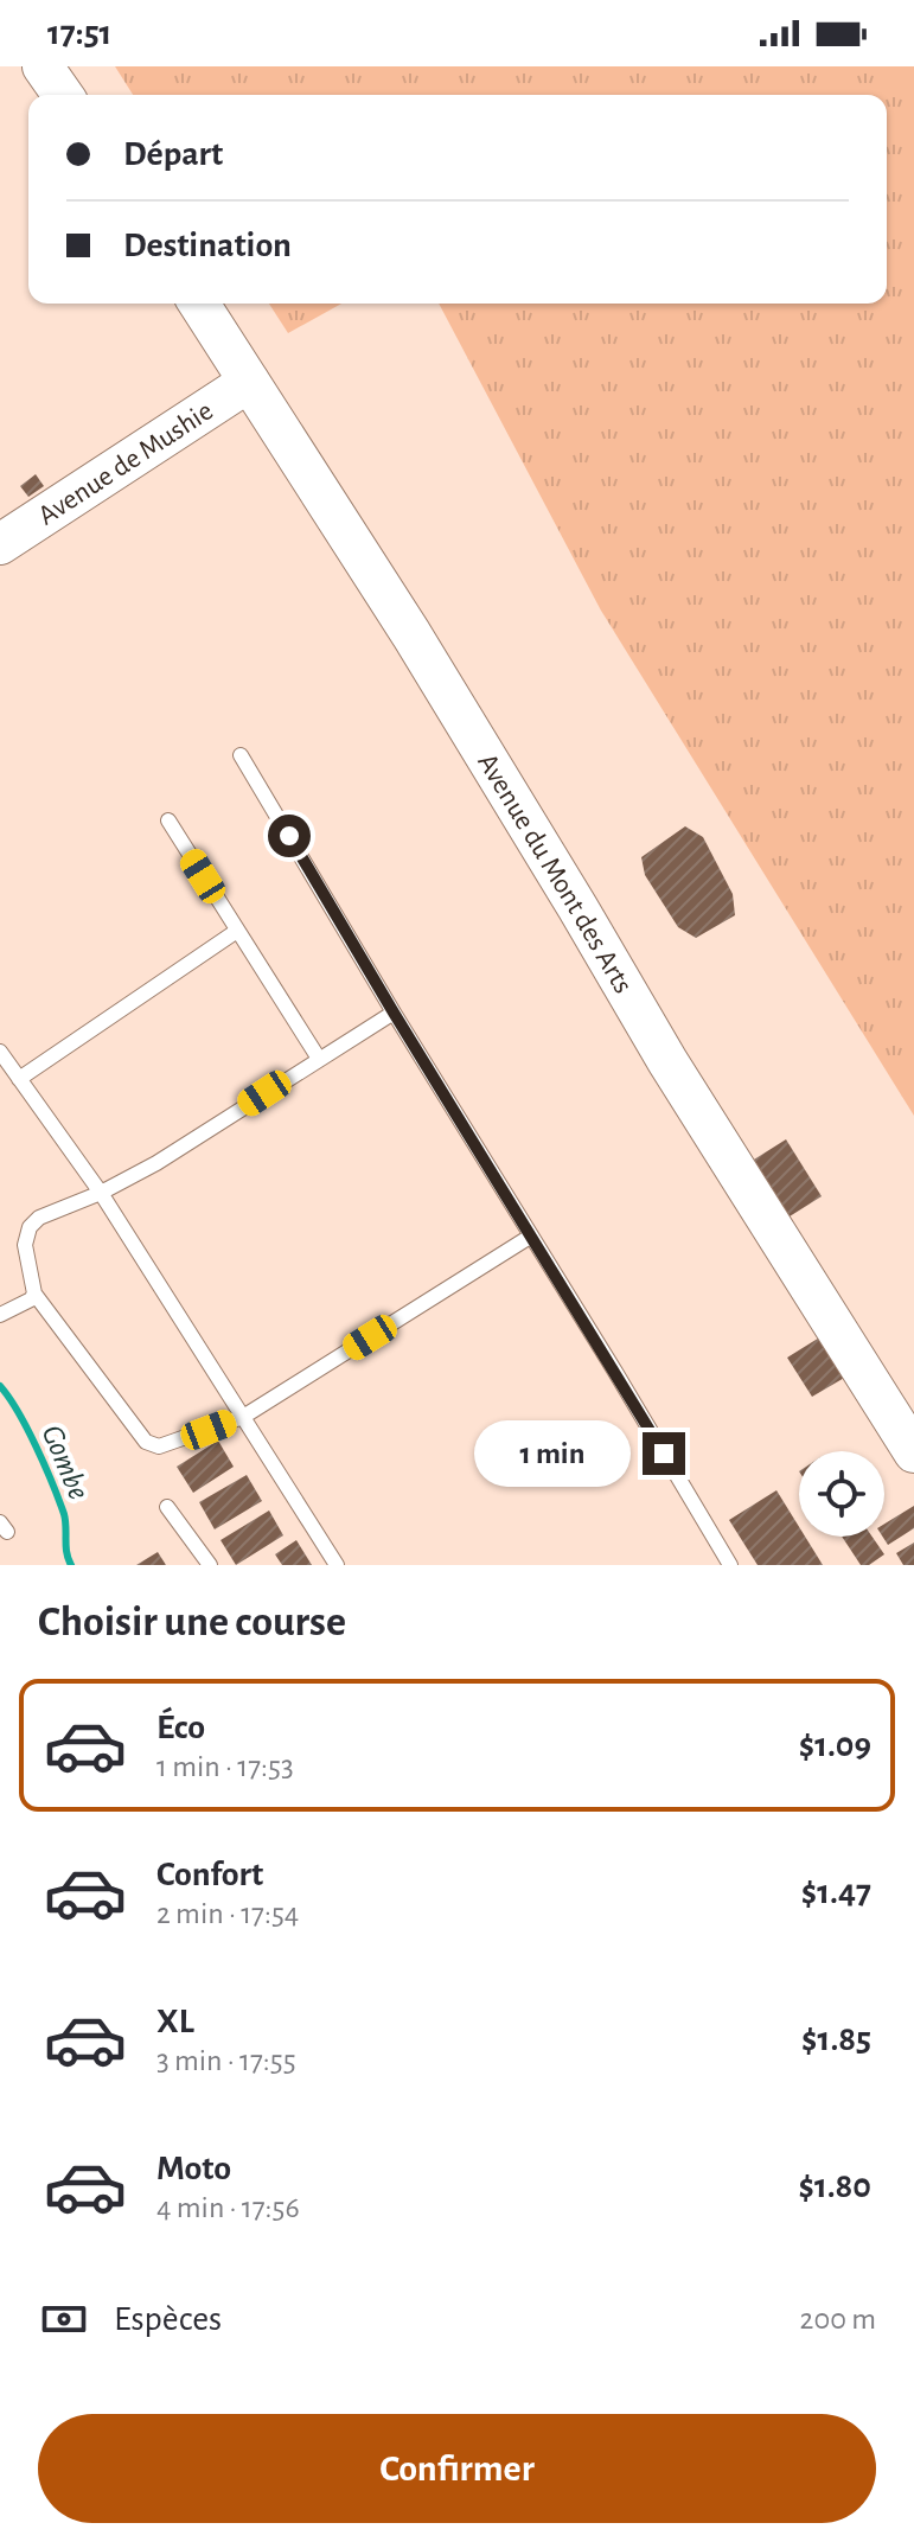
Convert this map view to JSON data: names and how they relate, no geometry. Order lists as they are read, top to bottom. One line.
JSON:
{"streets":{"street":["Avenue de Mushie","Avenue du Mont des Arts"]},"crossings":[["Avenue de Mushie","Avenue du Mont des Arts"]],"water":["Gombe"],"page":{"status":"17:51","banner":["Départ","Destination"],"bubble":"1 min","heading":"Choisir une course","list":[{"name":"Éco","note":"1 min · 17:53","value":"$1.09"},{"name":"Confort","note":"2 min · 17:54","value":"$1.47"},{"name":"XL","note":"3 min · 17:55","value":"$1.85"},{"name":"Moto","note":"4 min · 17:56","value":"$1.80"}],"pay":["Espèces","200 m"],"buttons":"Confirmer"}}
